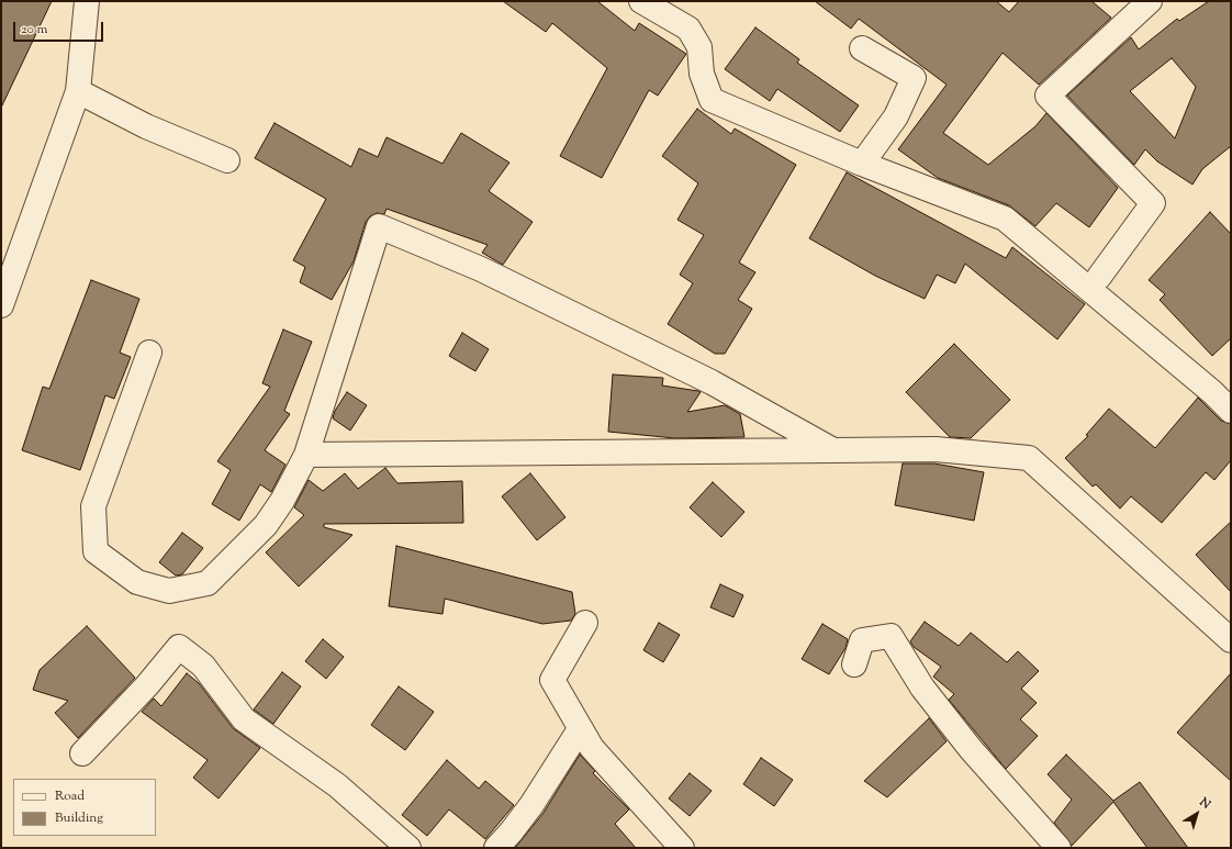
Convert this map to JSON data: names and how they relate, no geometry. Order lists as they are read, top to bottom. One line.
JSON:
{"legend":["Road","Building"],"scale_bar":"20 m","north":"top right"}
